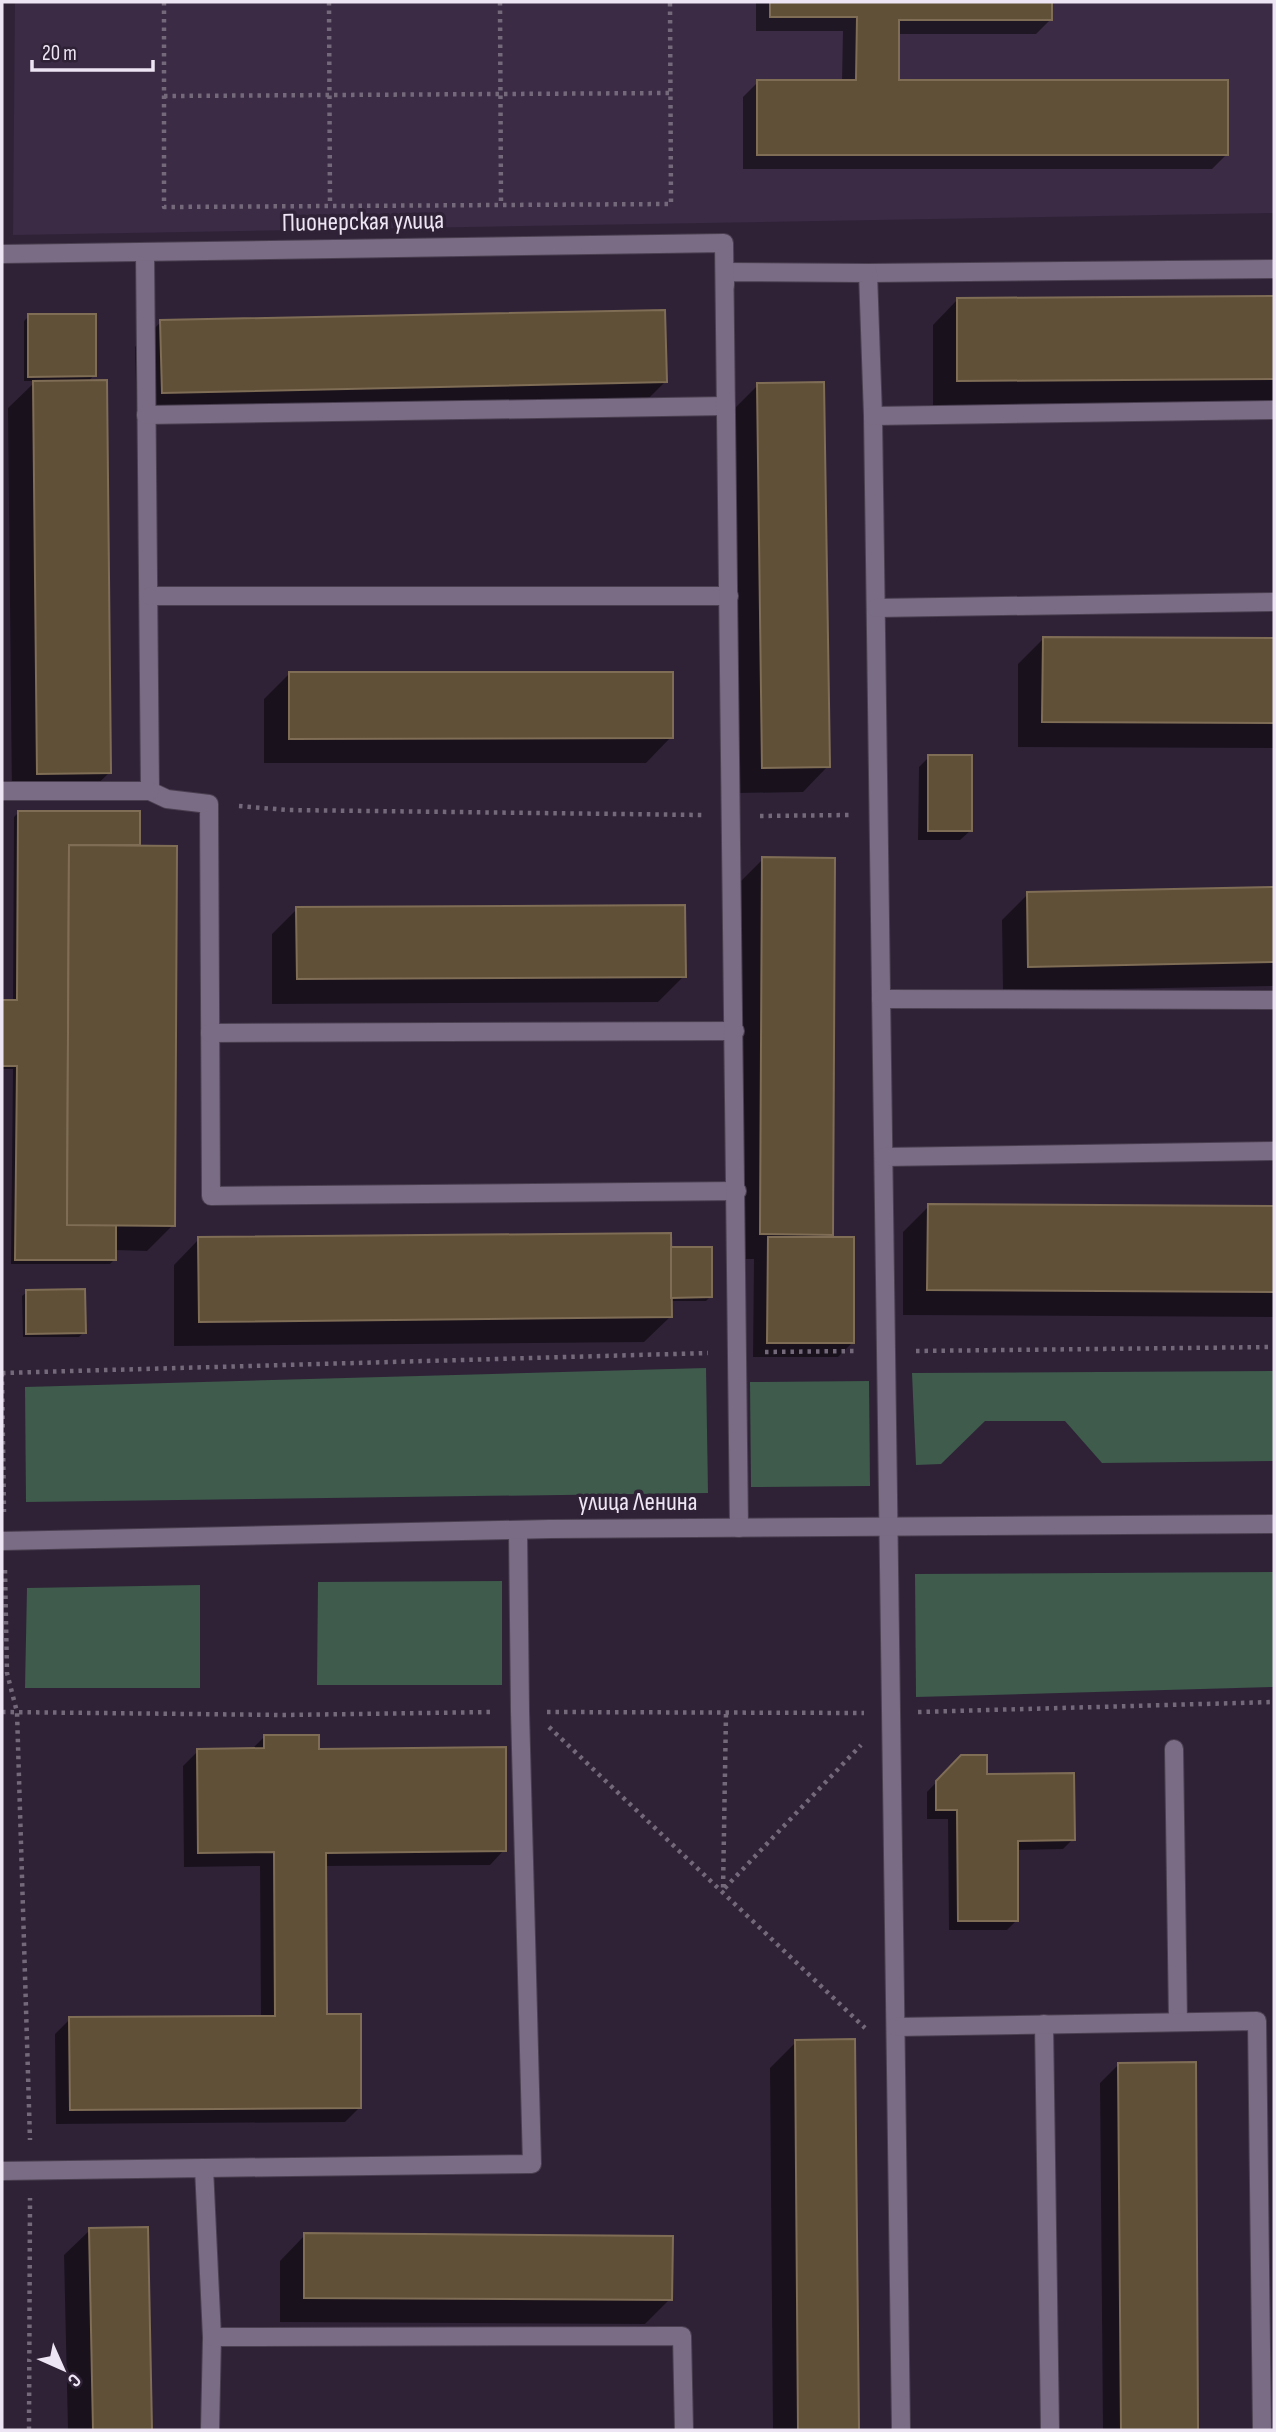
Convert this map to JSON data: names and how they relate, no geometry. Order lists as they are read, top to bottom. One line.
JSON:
{"streets":{"street":["Пионерская улица","улица Ленина"]},"scale_bar":"20 m","north":"bottom right"}
